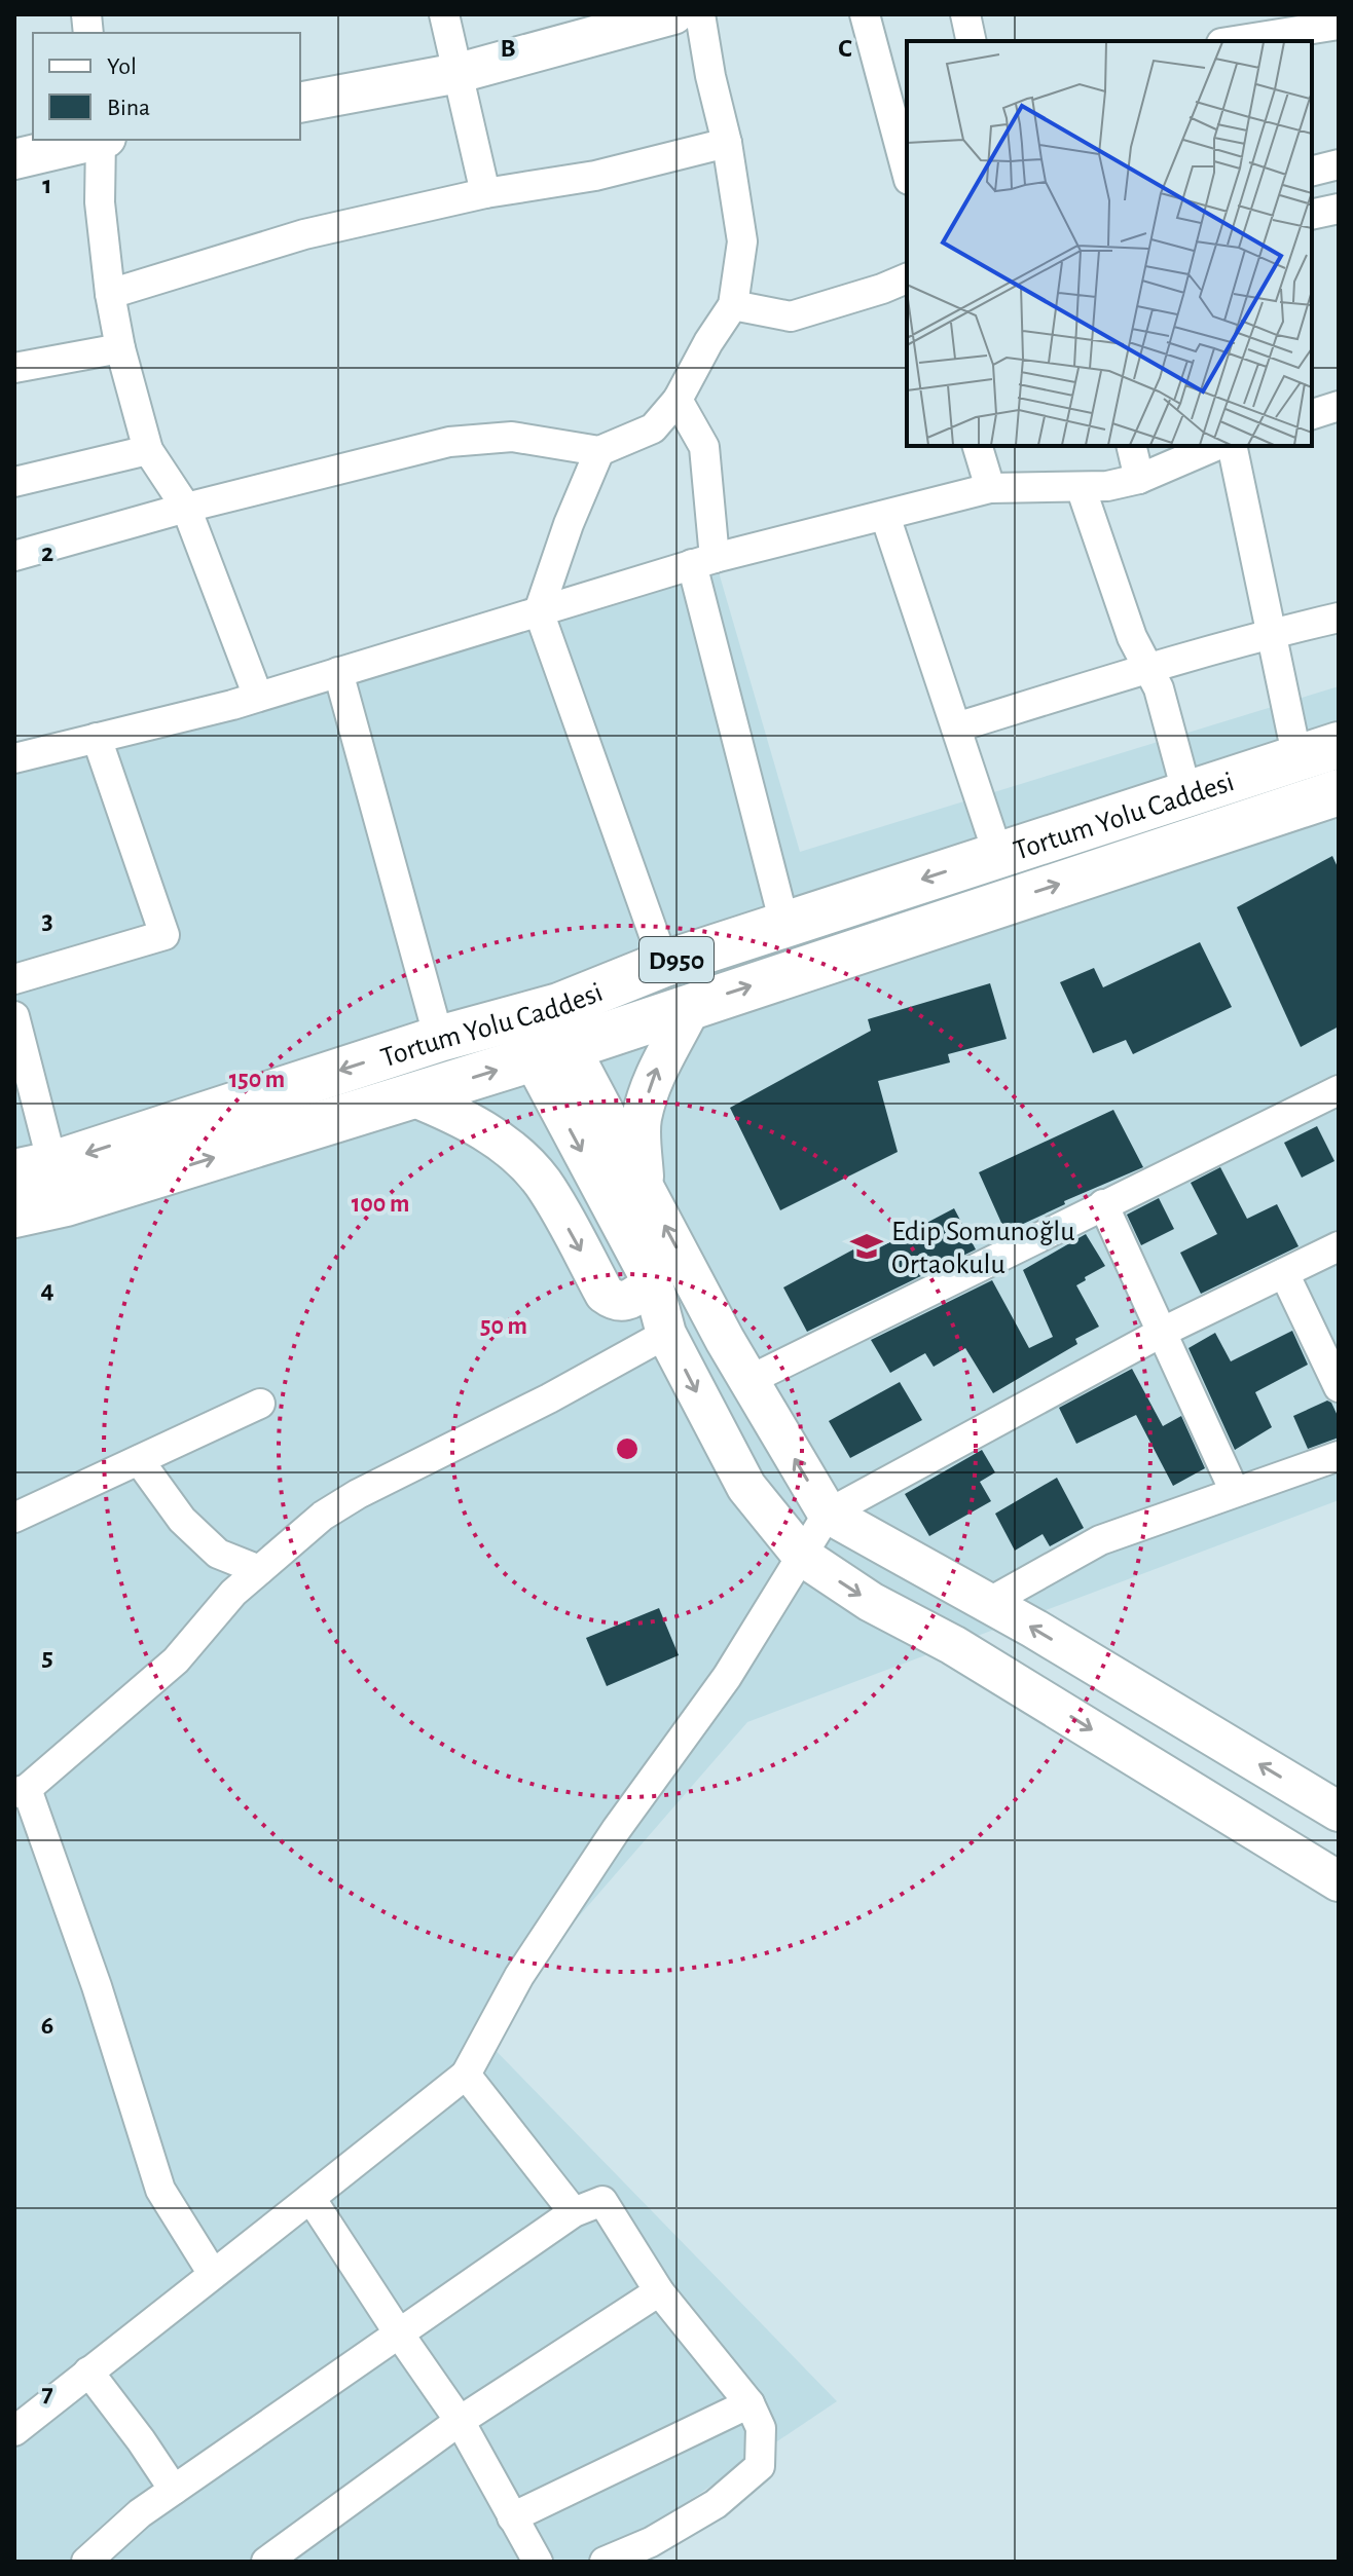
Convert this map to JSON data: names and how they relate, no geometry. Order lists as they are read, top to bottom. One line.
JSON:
{"streets":{"highway":["Tortum Yolu Caddesi","D950"]},"places":{"school or university":["Edip Somunoğlu Ortaokulu"]},"legend":["Yol","Bina"],"grid":{"columns":["B","C"],"rows":["1","2","3","4","5","6","7"]},"rings":["150 m","100 m","50 m"]}
